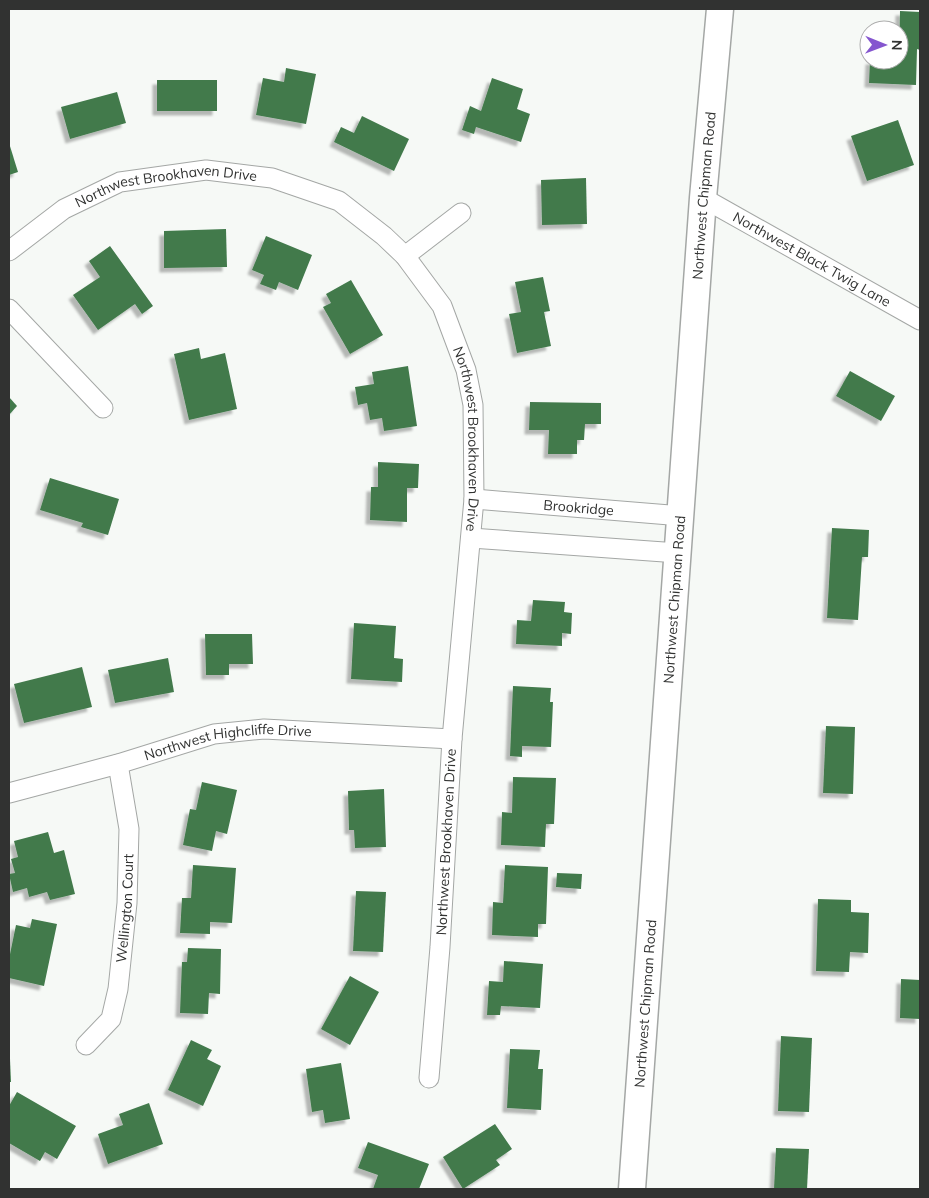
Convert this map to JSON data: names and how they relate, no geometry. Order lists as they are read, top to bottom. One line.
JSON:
{"streets":{"main road":["Northwest Chipman Road"],"street":["Northwest Brookhaven Drive","Northwest Black Twig Lane","Brookridge","Northwest Highcliffe Drive","Wellington Court"]},"crossings":[["Northwest Brookhaven Drive","Brookridge"],["Northwest Brookhaven Drive","Northwest Highcliffe Drive"],["Northwest Chipman Road","Northwest Black Twig Lane"],["Northwest Chipman Road","Brookridge"],["Northwest Highcliffe Drive","Wellington Court"]],"north":"right"}
